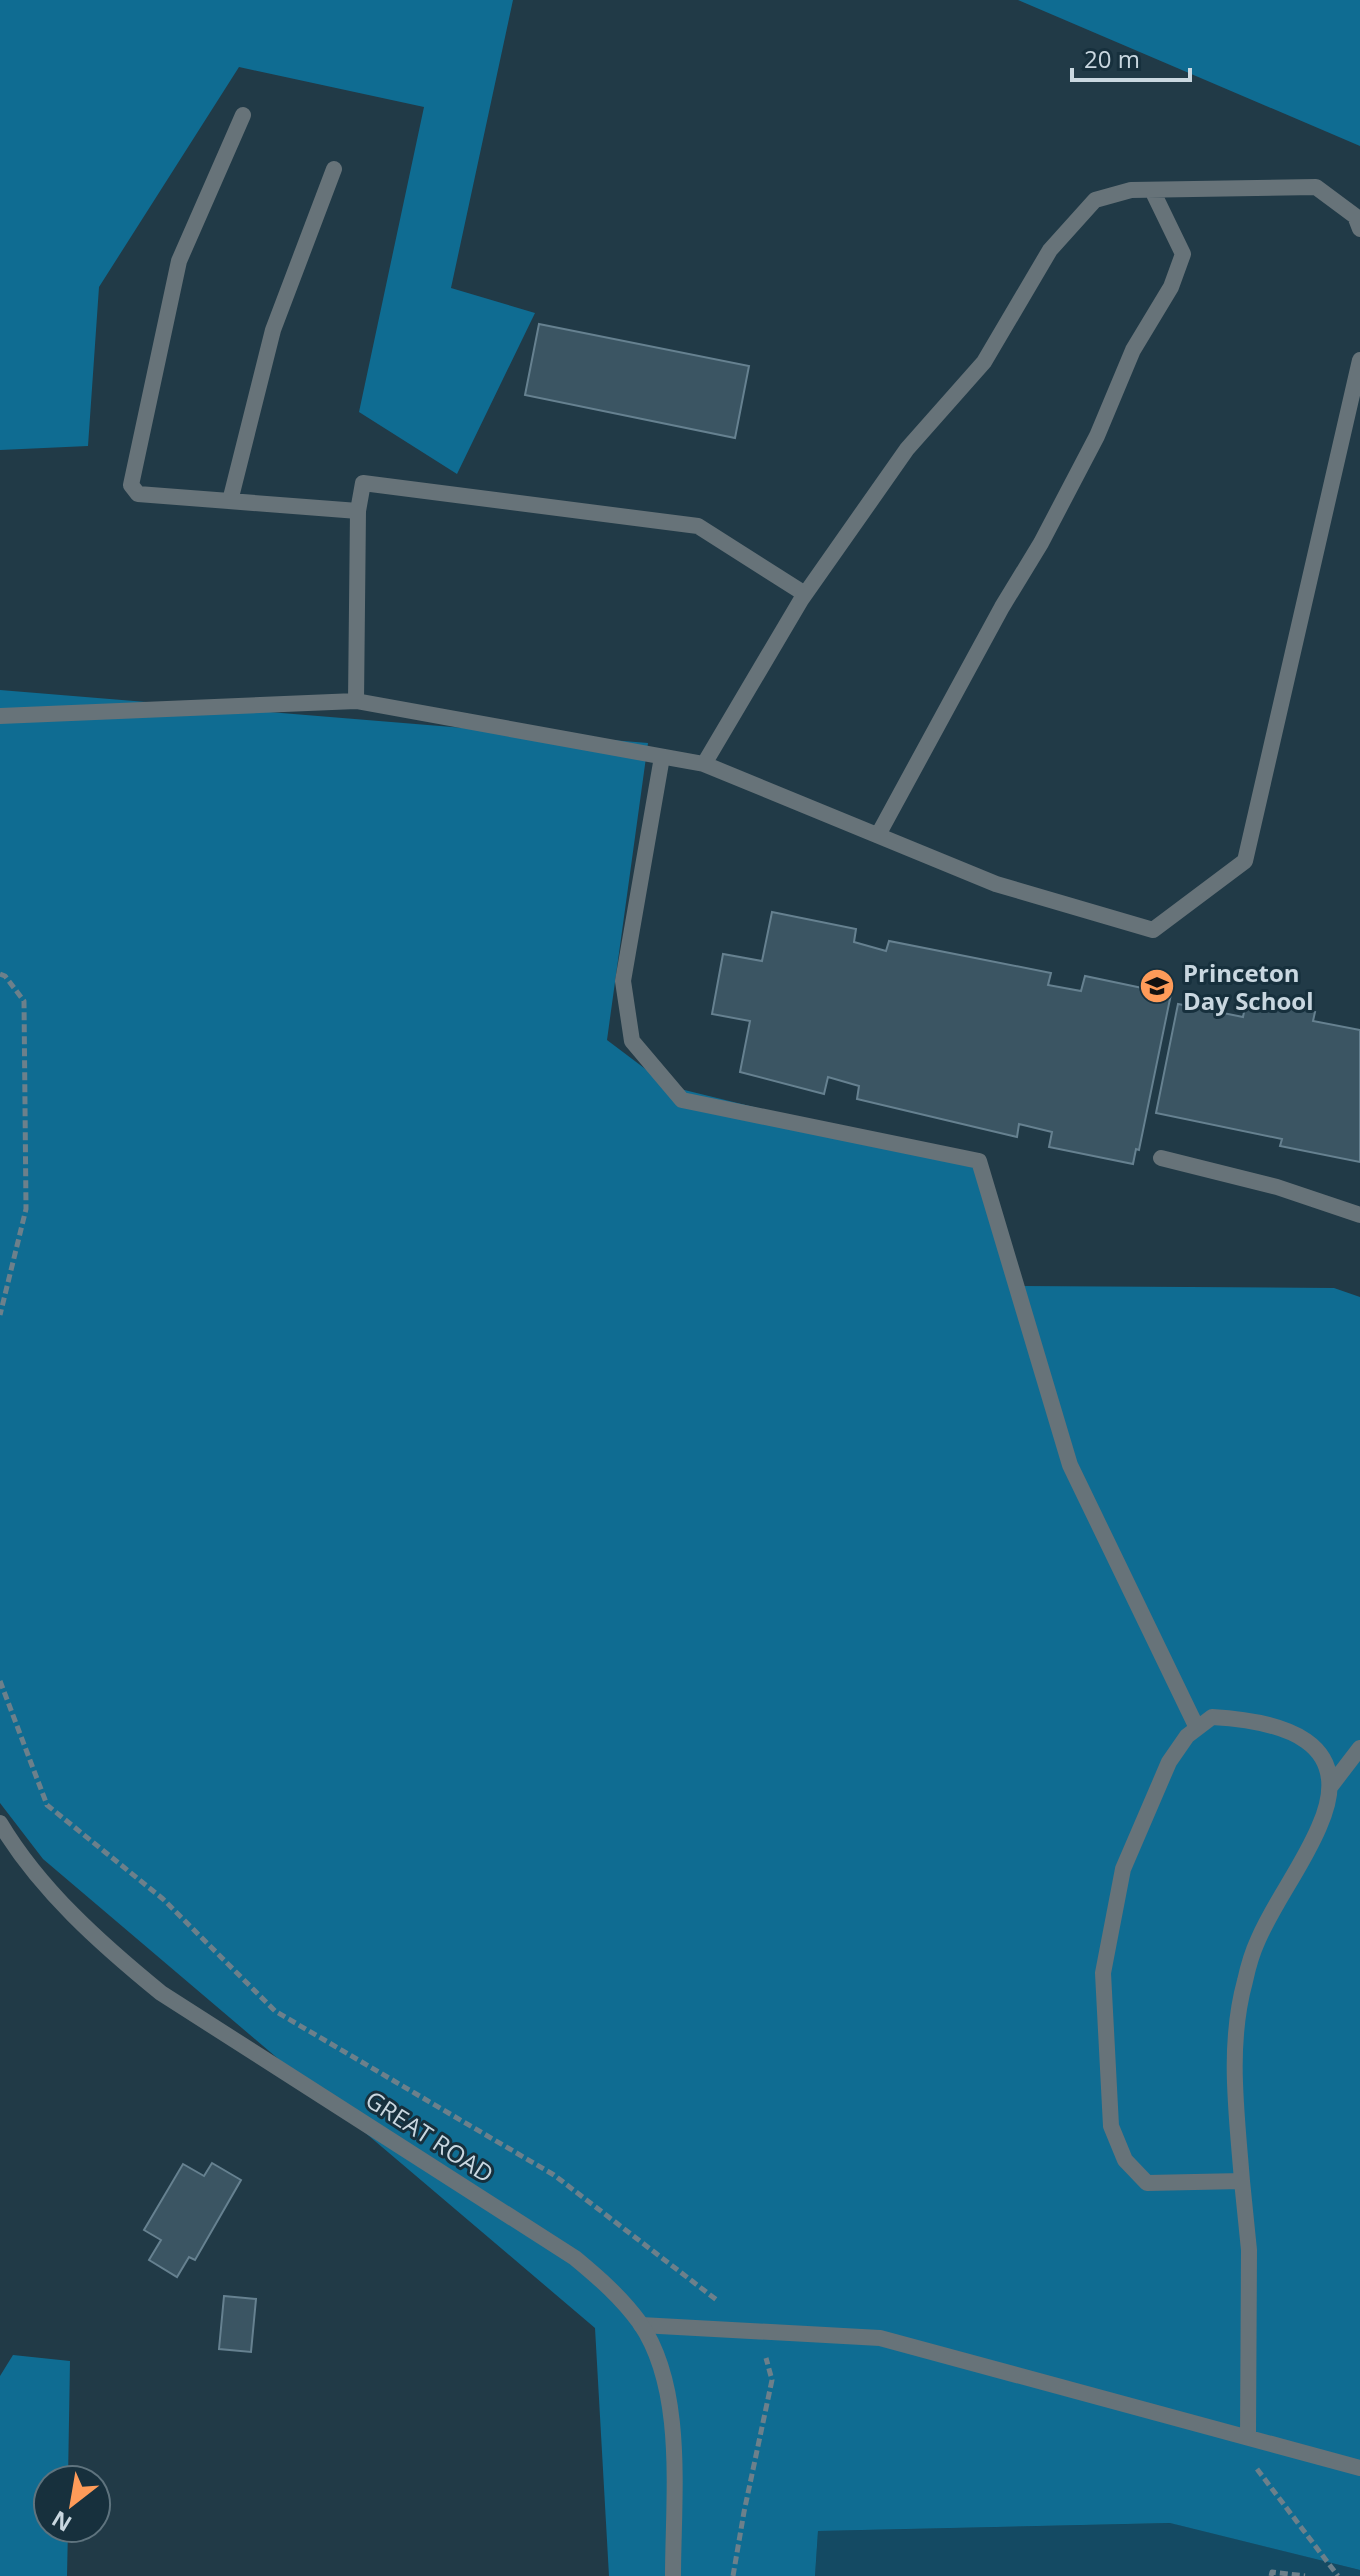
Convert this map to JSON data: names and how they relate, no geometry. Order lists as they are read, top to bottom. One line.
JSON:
{"streets":{"street":["GREAT ROAD"]},"places":{"school or university":["Princeton Day School"]},"scale_bar":"20 m","north":"bottom left"}
